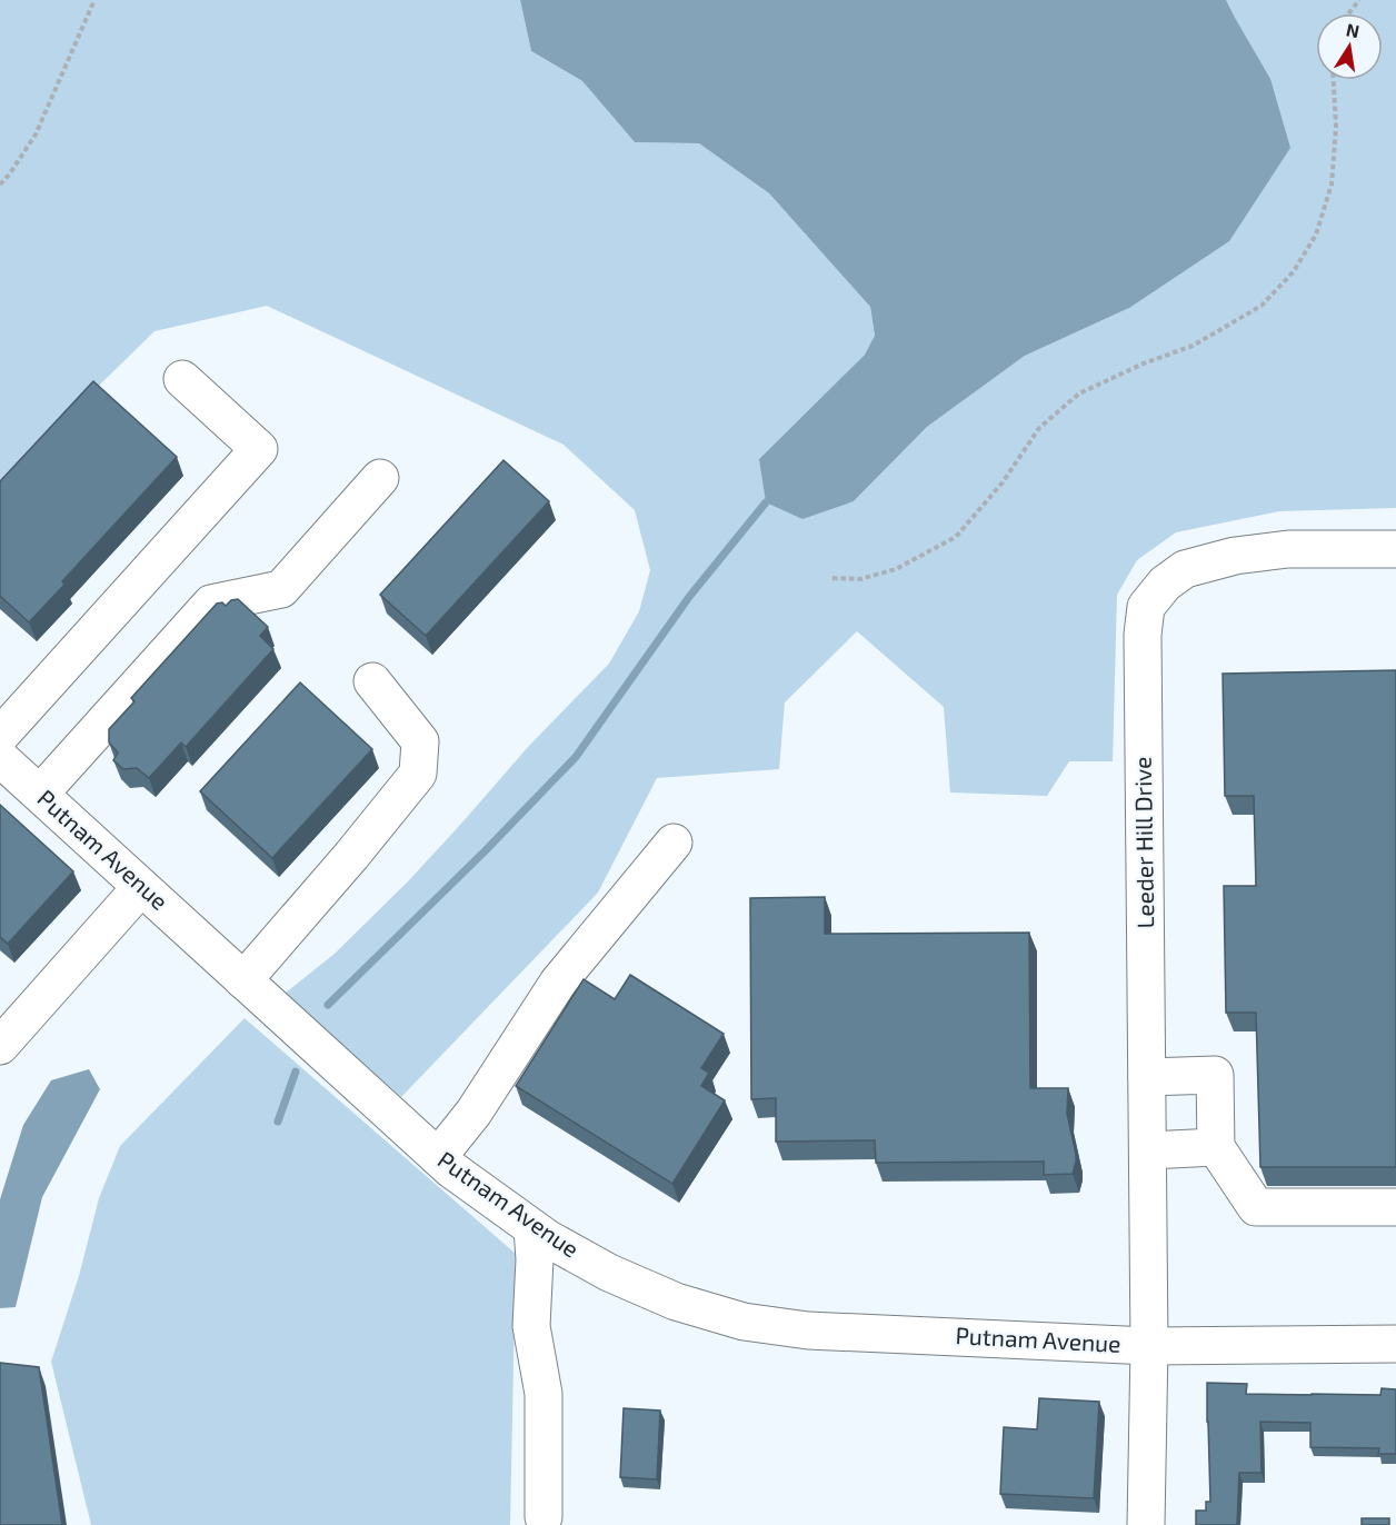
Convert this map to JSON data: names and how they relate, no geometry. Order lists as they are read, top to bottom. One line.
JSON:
{"streets":{"main road":["Leeder Hill Drive","Putnam Avenue"]},"crossings":[["Leeder Hill Drive","Putnam Avenue"]],"north":"top"}
